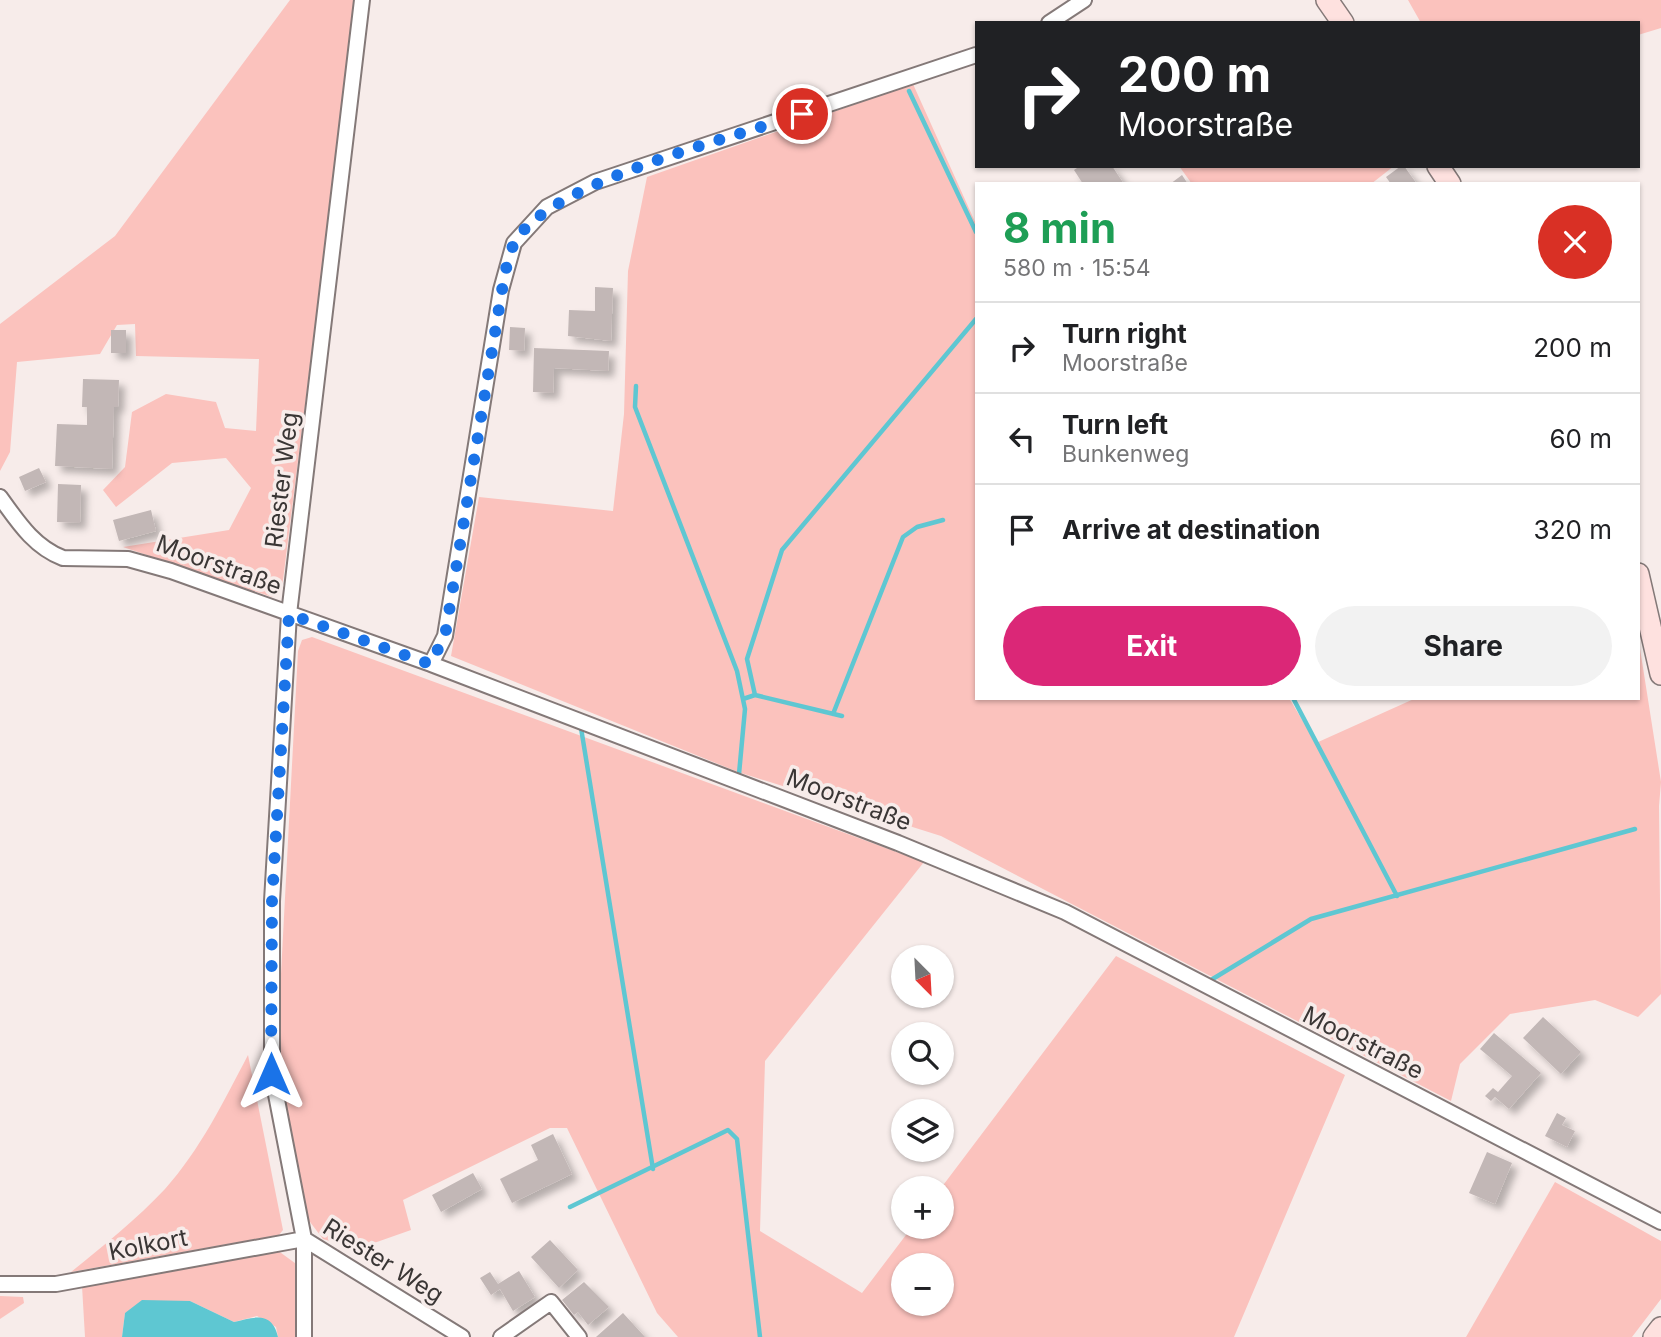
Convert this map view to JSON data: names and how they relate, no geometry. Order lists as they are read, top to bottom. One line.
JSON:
{"streets":{"street":["Riester Weg","Moorstraße","Kolkort"]},"crossings":[["Riester Weg","Moorstraße"],["Riester Weg","Kolkort"]],"north":"bottom right","page":{"turn":["200 m","Moorstraße"],"heading":["8 min","580 m · 15:54"],"list":[{"name":"Turn right","note":"Moorstraße","value":"200 m"},{"name":"Turn left","note":"Bunkenweg","value":"60 m"},{"name":"Arrive at destination","value":"320 m"}],"buttons":["Exit","Share"],"map_buttons":["+","−"]}}
